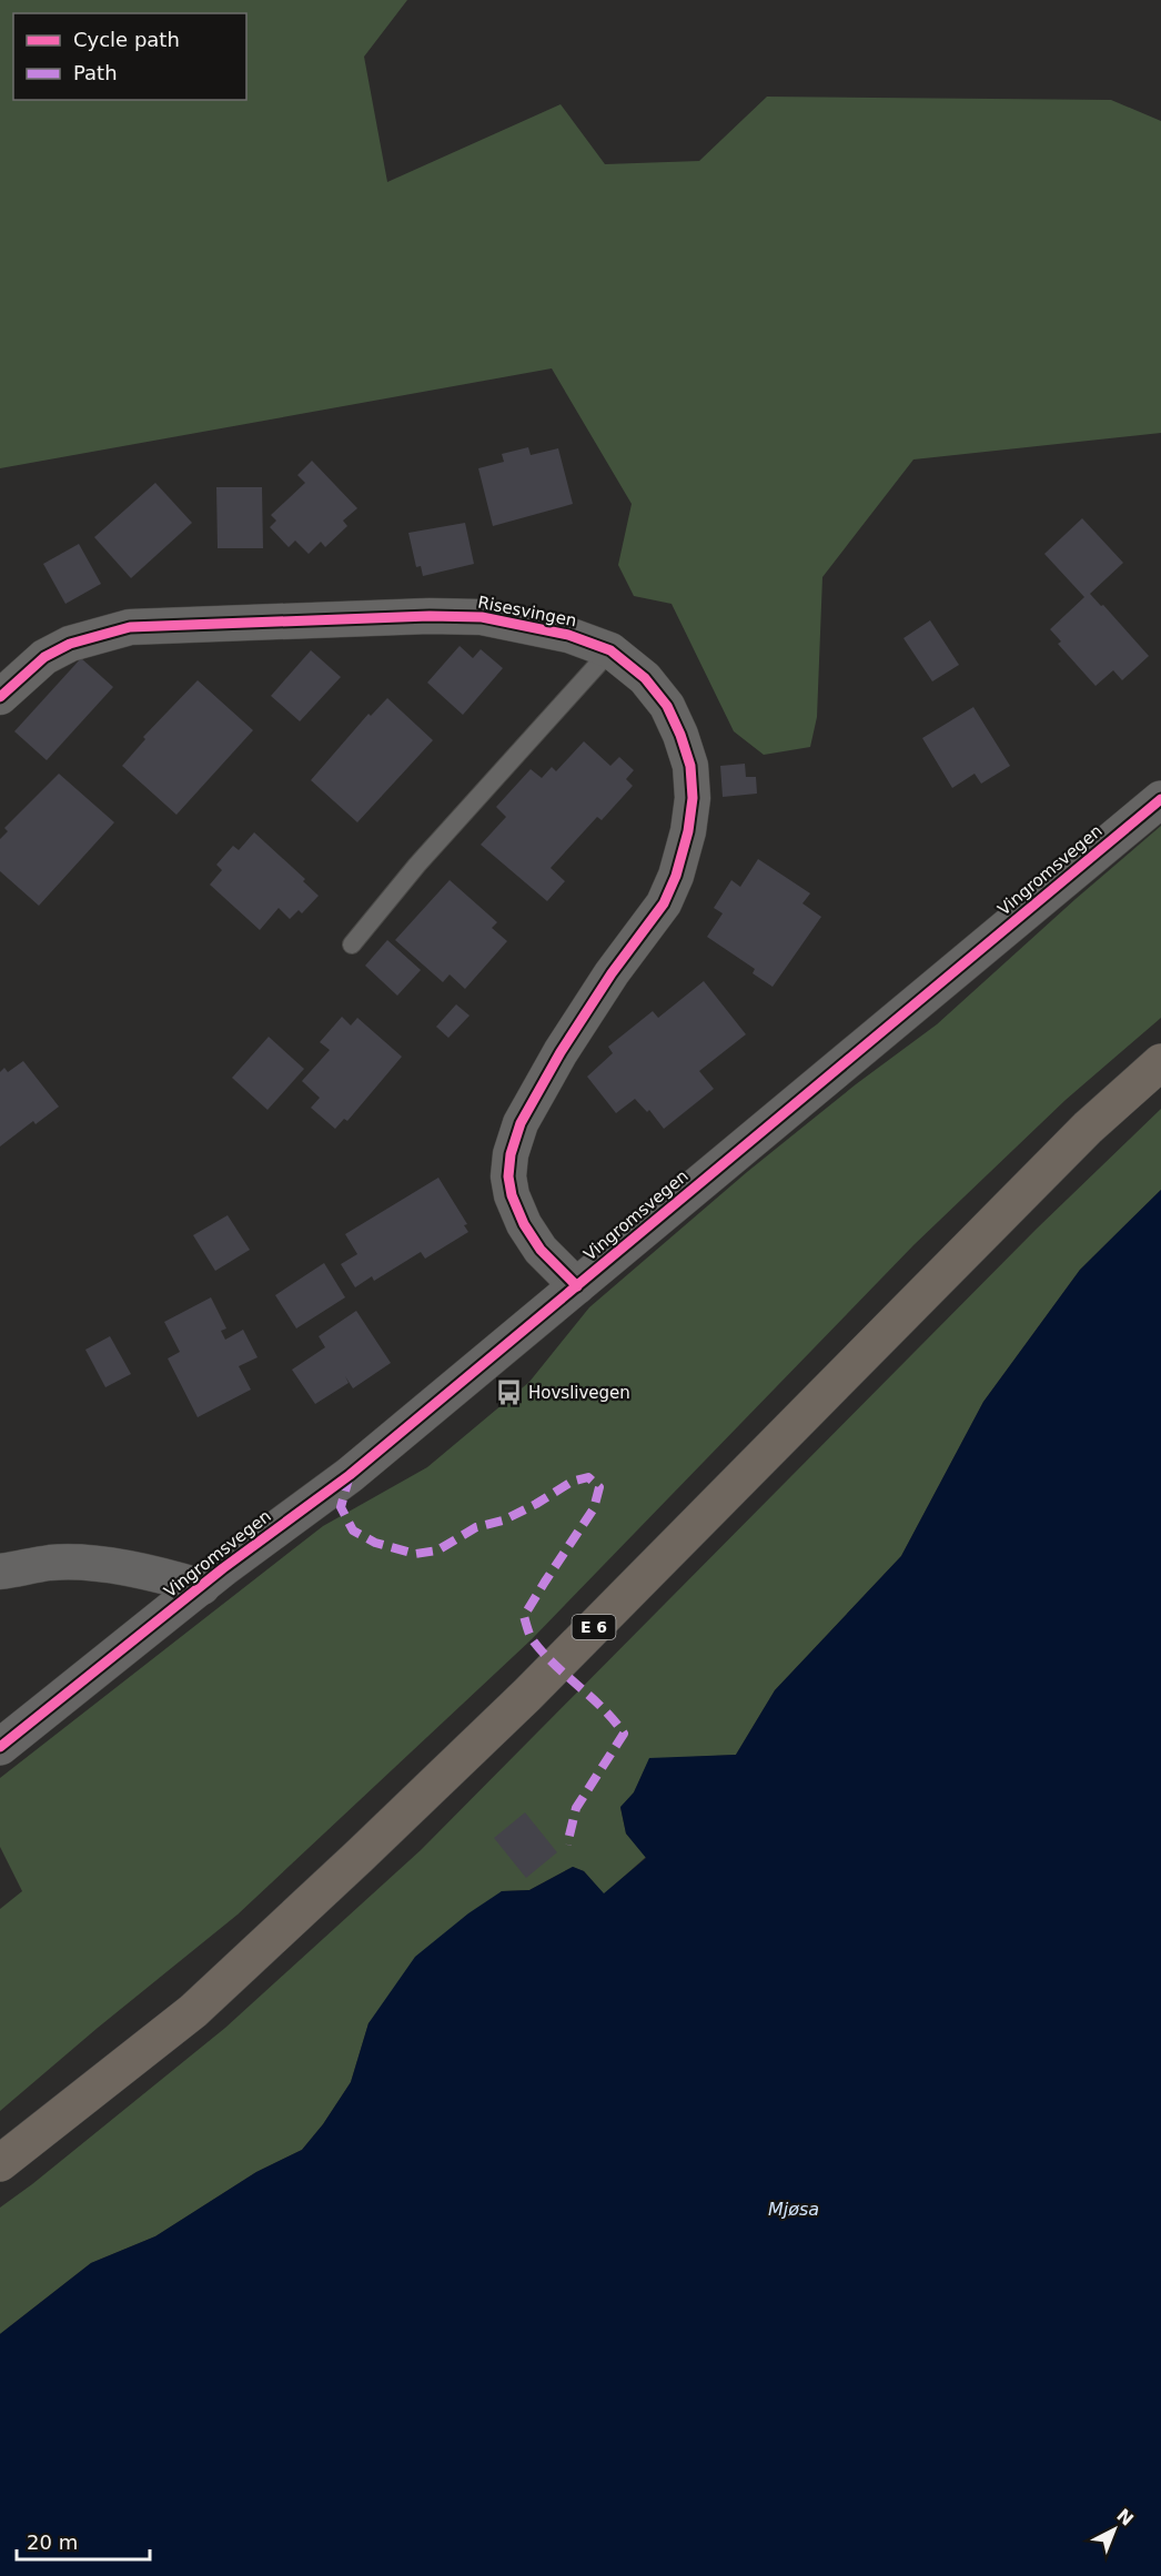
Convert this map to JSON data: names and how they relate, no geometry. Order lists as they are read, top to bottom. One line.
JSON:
{"streets":{"highway":["E 6"],"main road":["Vingromsvegen"],"street":["Risesvingen"]},"crossings":[["Risesvingen","Vingromsvegen"]],"water":["Mjøsa"],"places":{"bus stop":["Hovslivegen"]},"legend":["Cycle path","Path"],"scale_bar":"20 m","north":"top right"}
